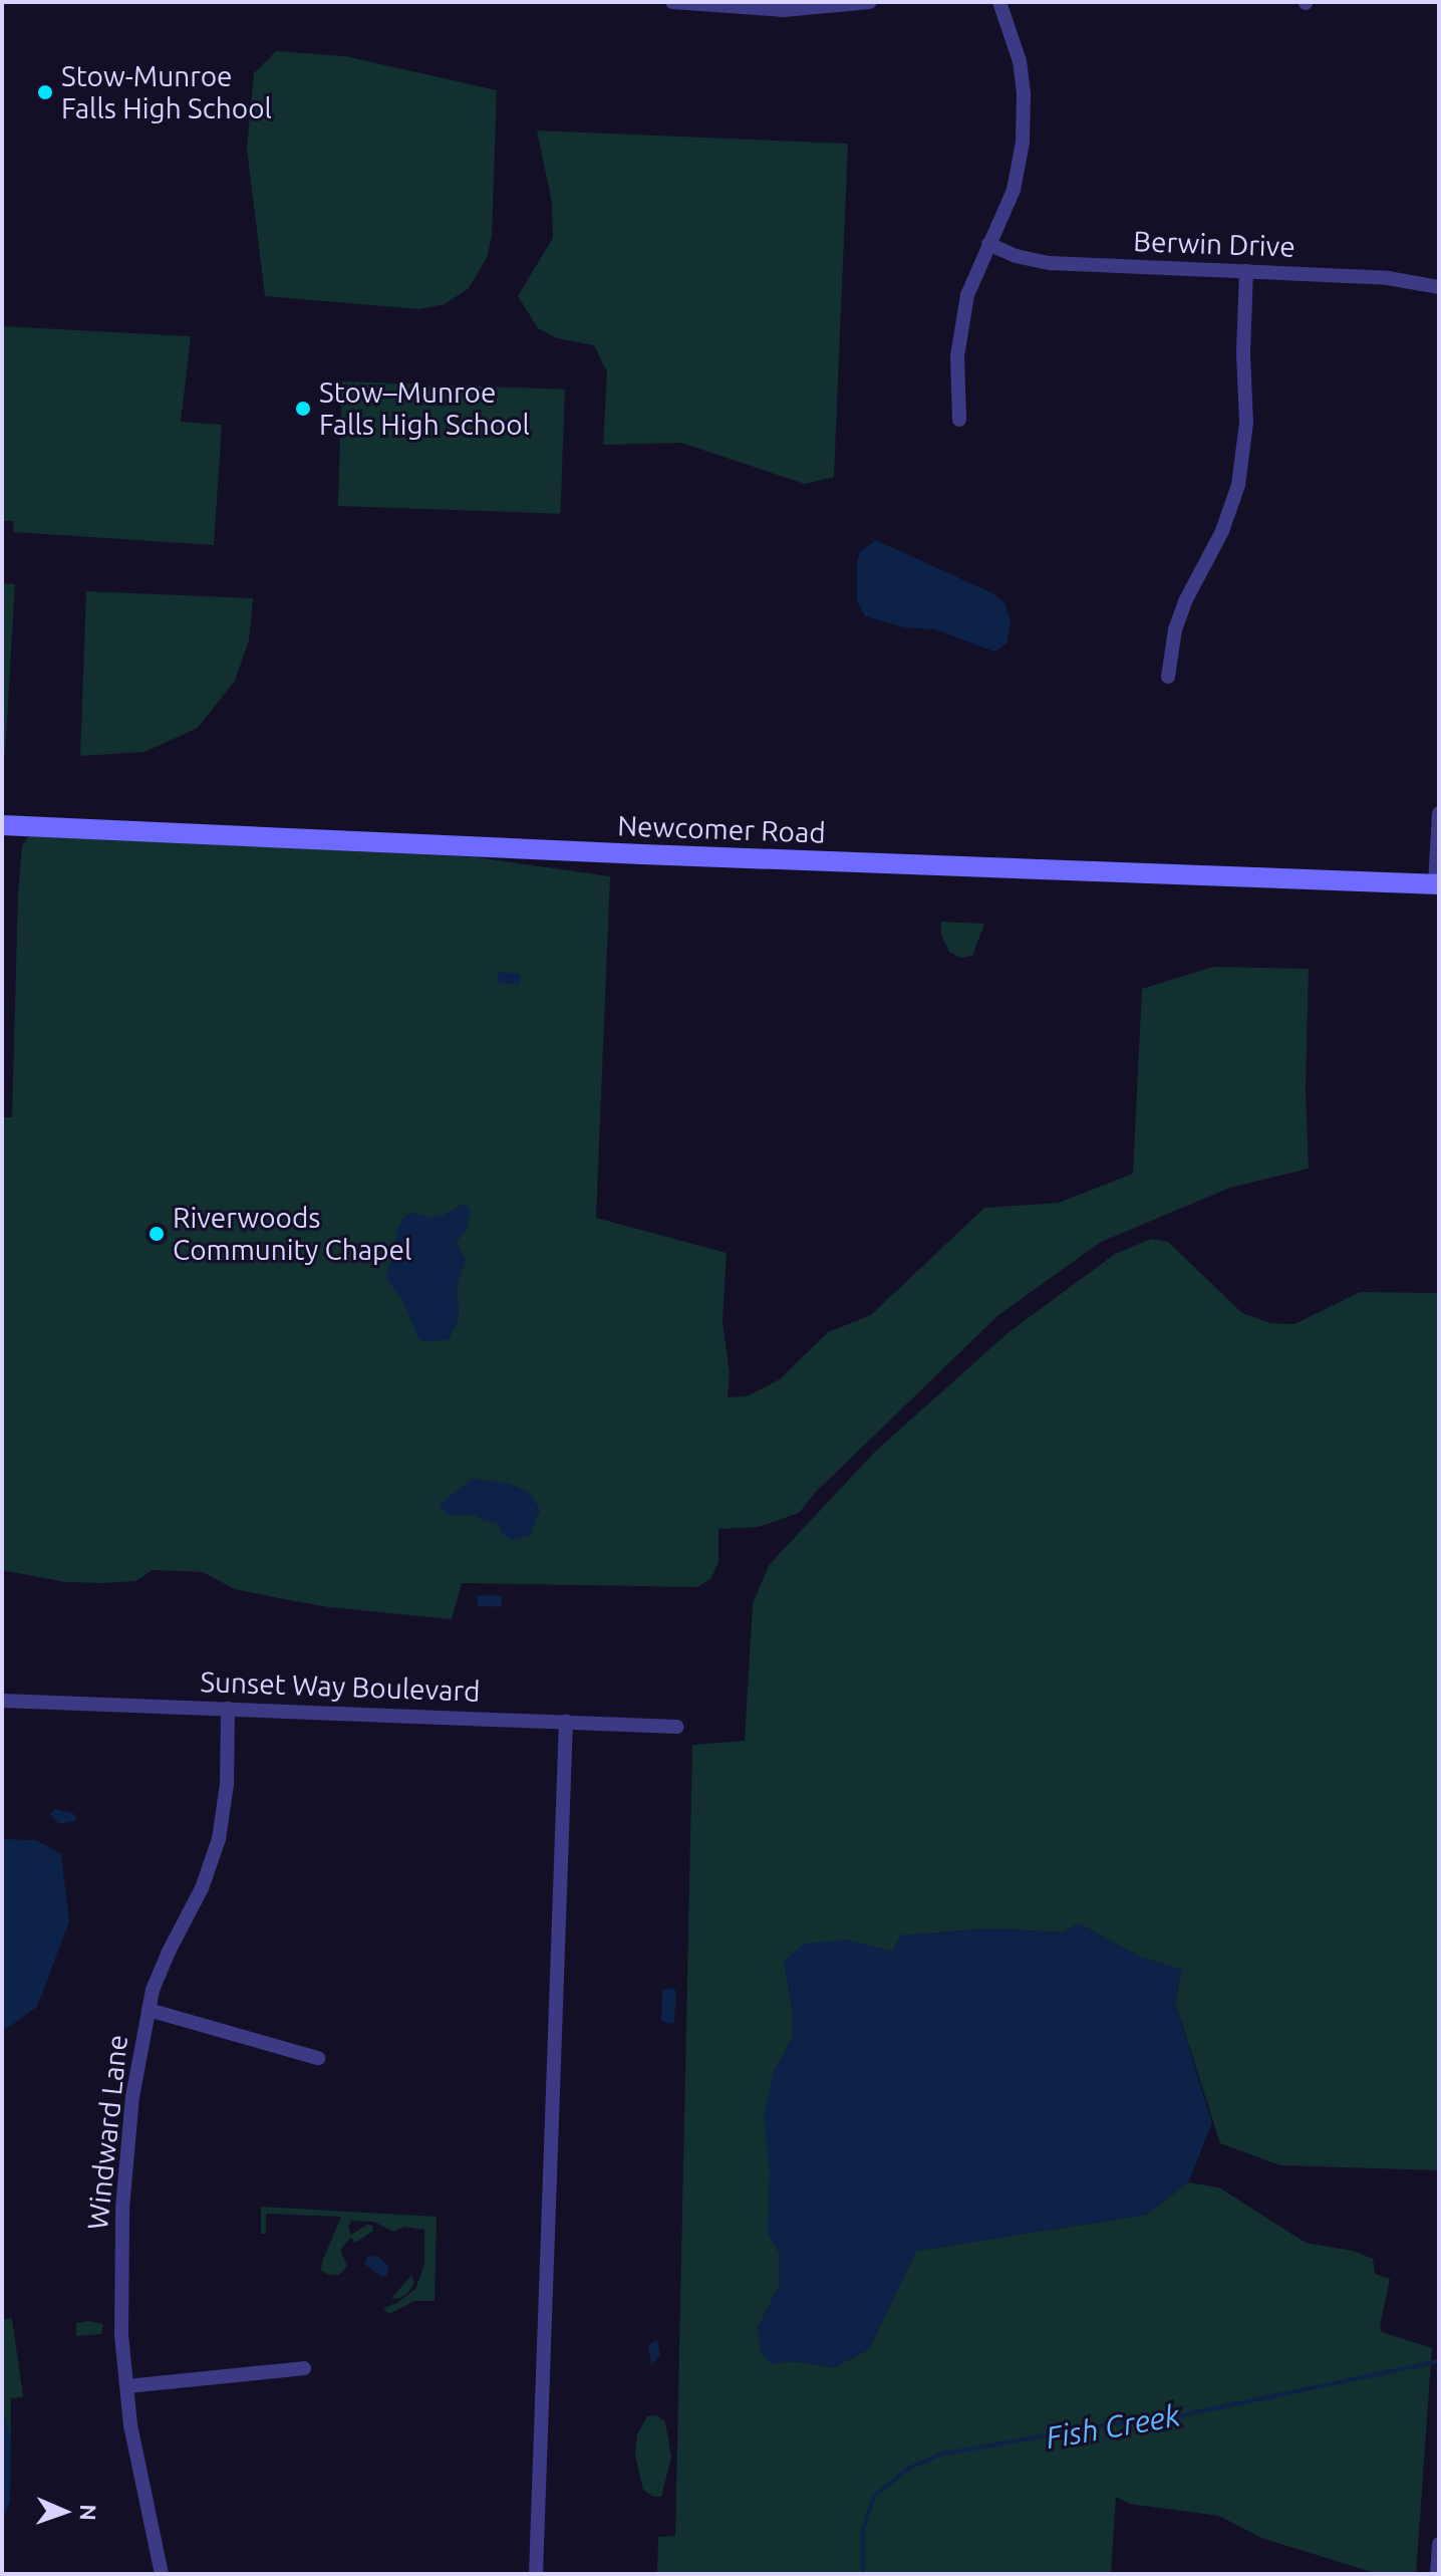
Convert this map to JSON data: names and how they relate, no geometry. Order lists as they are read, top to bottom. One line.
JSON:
{"streets":{"street":["Berwin Drive","Newcomer Road","Sunset Way Boulevard","Windward Lane"]},"crossings":[["Sunset Way Boulevard","Windward Lane"]],"water":["Fish Creek"],"places":["Stow-Munroe Falls High School","Stow–Munroe Falls High School","Riverwoods Community Chapel"],"north":"right"}
